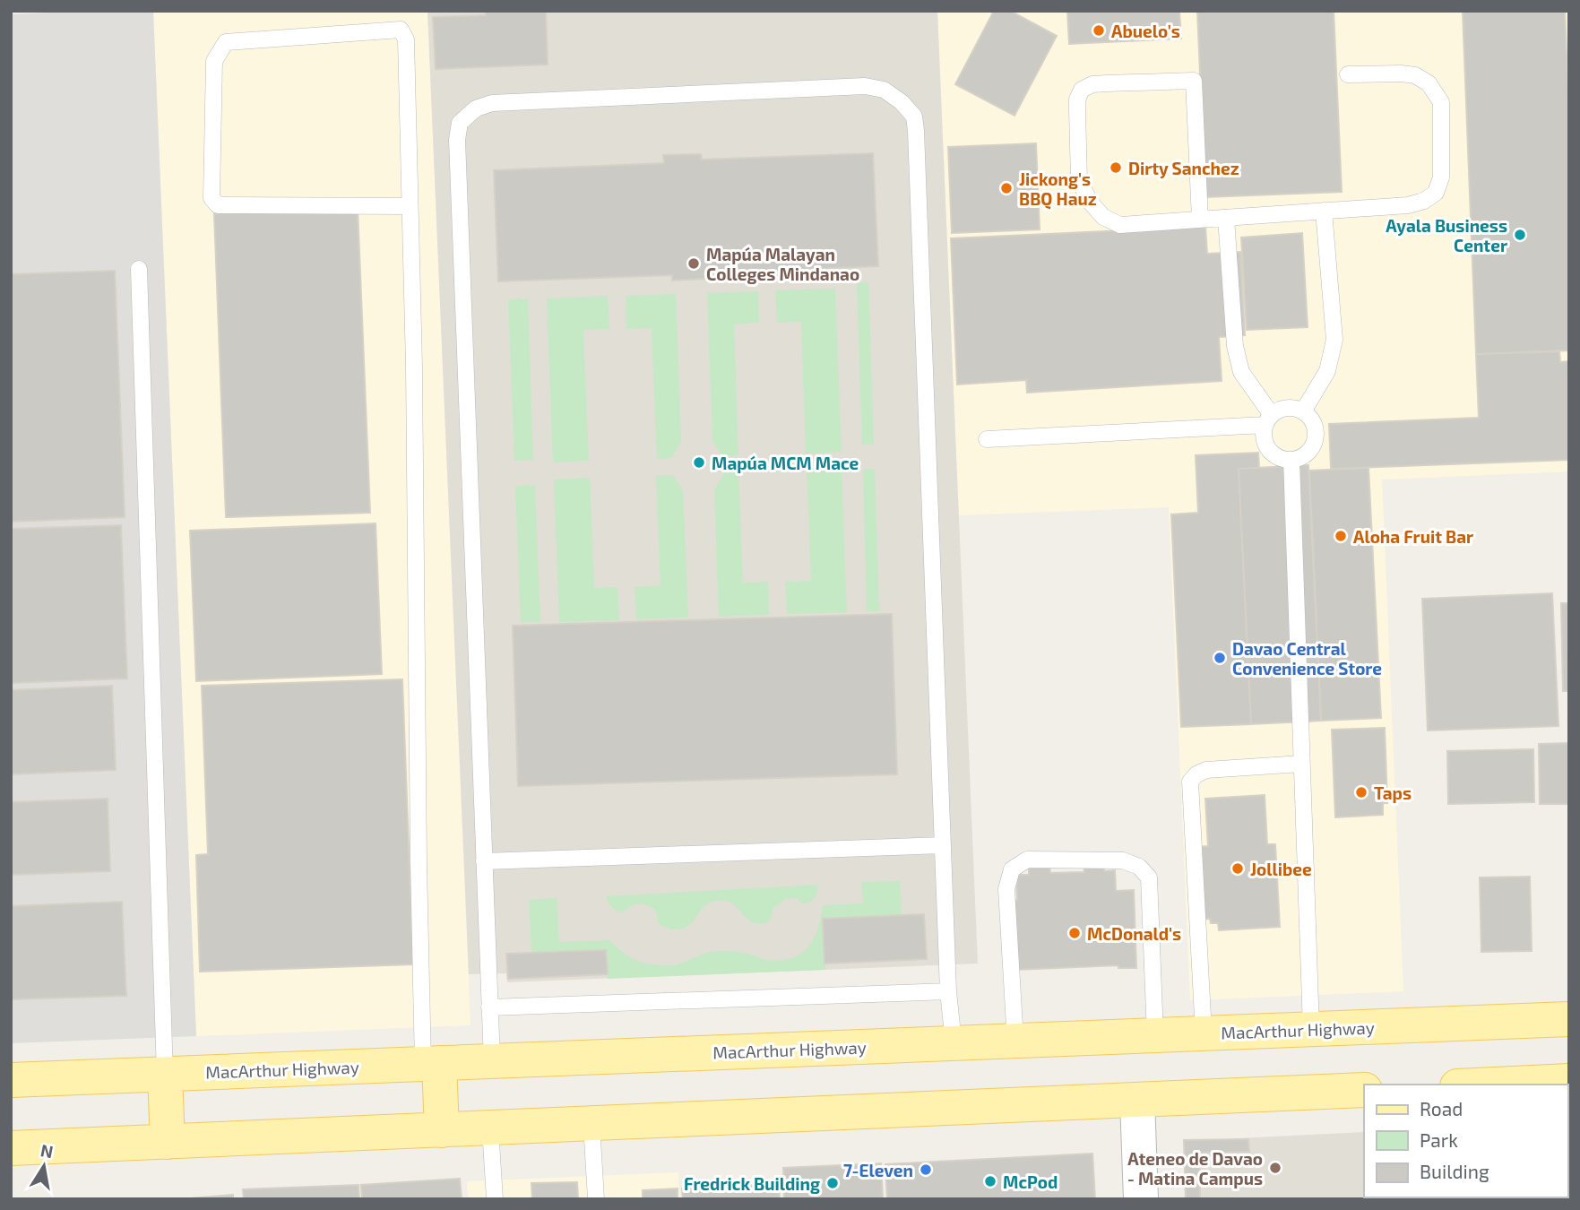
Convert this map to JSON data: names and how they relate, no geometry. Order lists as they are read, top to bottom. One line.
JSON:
{"streets":{"main road":["MacArthur Highway"]},"places":["Abuelo's","Dirty Sanchez","Jickong's BBQ Hauz","Ayala Business Center","Mapúa Malayan Colleges Mindanao","Mapúa MCM Mace","Aloha Fruit Bar","Davao Central Convenience Store","Taps","Jollibee","McDonald's","Ateneo de Davao - Matina Campus","7-Eleven","McPod","Fredrick Building"],"legend":["Road","Park","Building"],"north":"top"}
